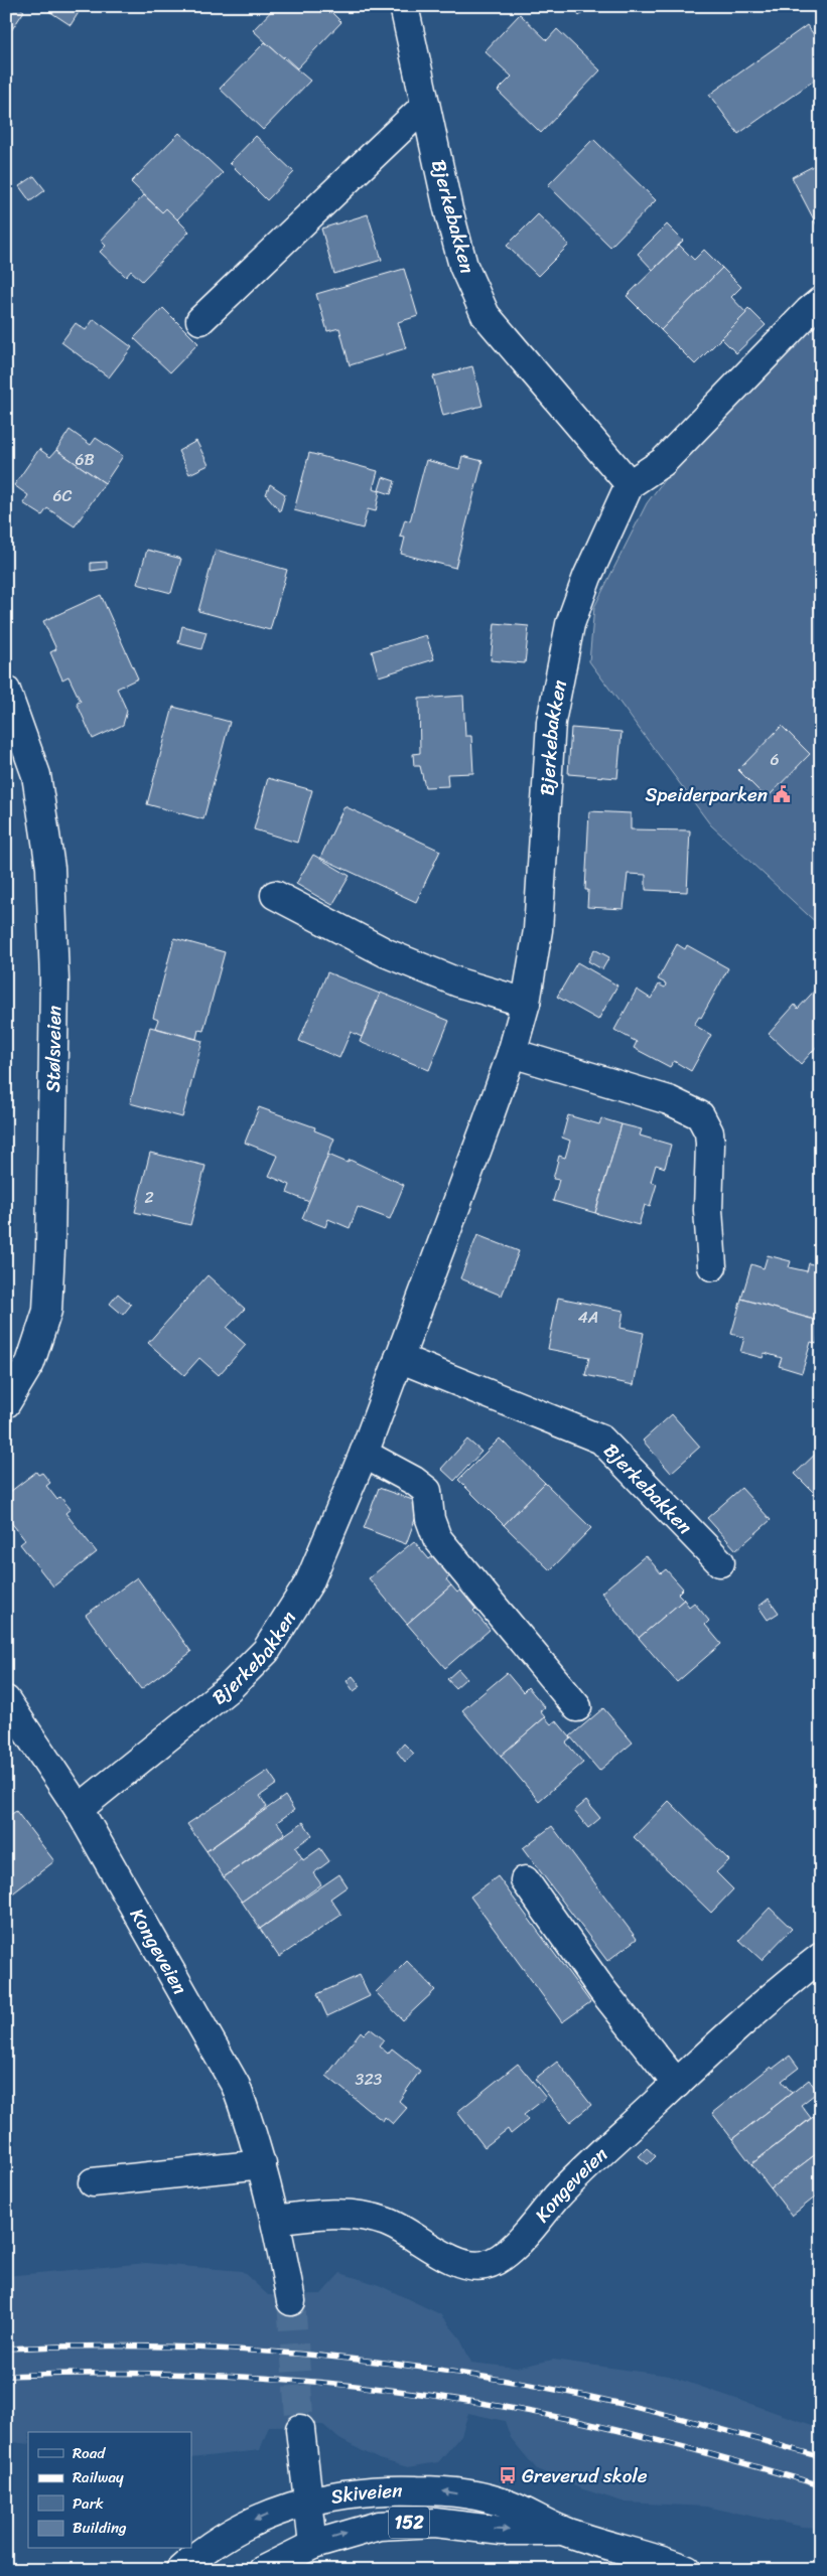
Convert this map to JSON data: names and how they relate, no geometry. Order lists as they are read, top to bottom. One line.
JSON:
{"streets":{"street":["Bjerkebakken","Stølsveien","Kongeveien","Skiveien","152"]},"crossings":[["Bjerkebakken","Kongeveien"]],"places":{"public building":["Speiderparken"],"bus stop":["Greverud skole"]},"house_numbers":["6B","6C","6","2","4A","323"],"legend":["Road","Railway","Park","Building"]}
